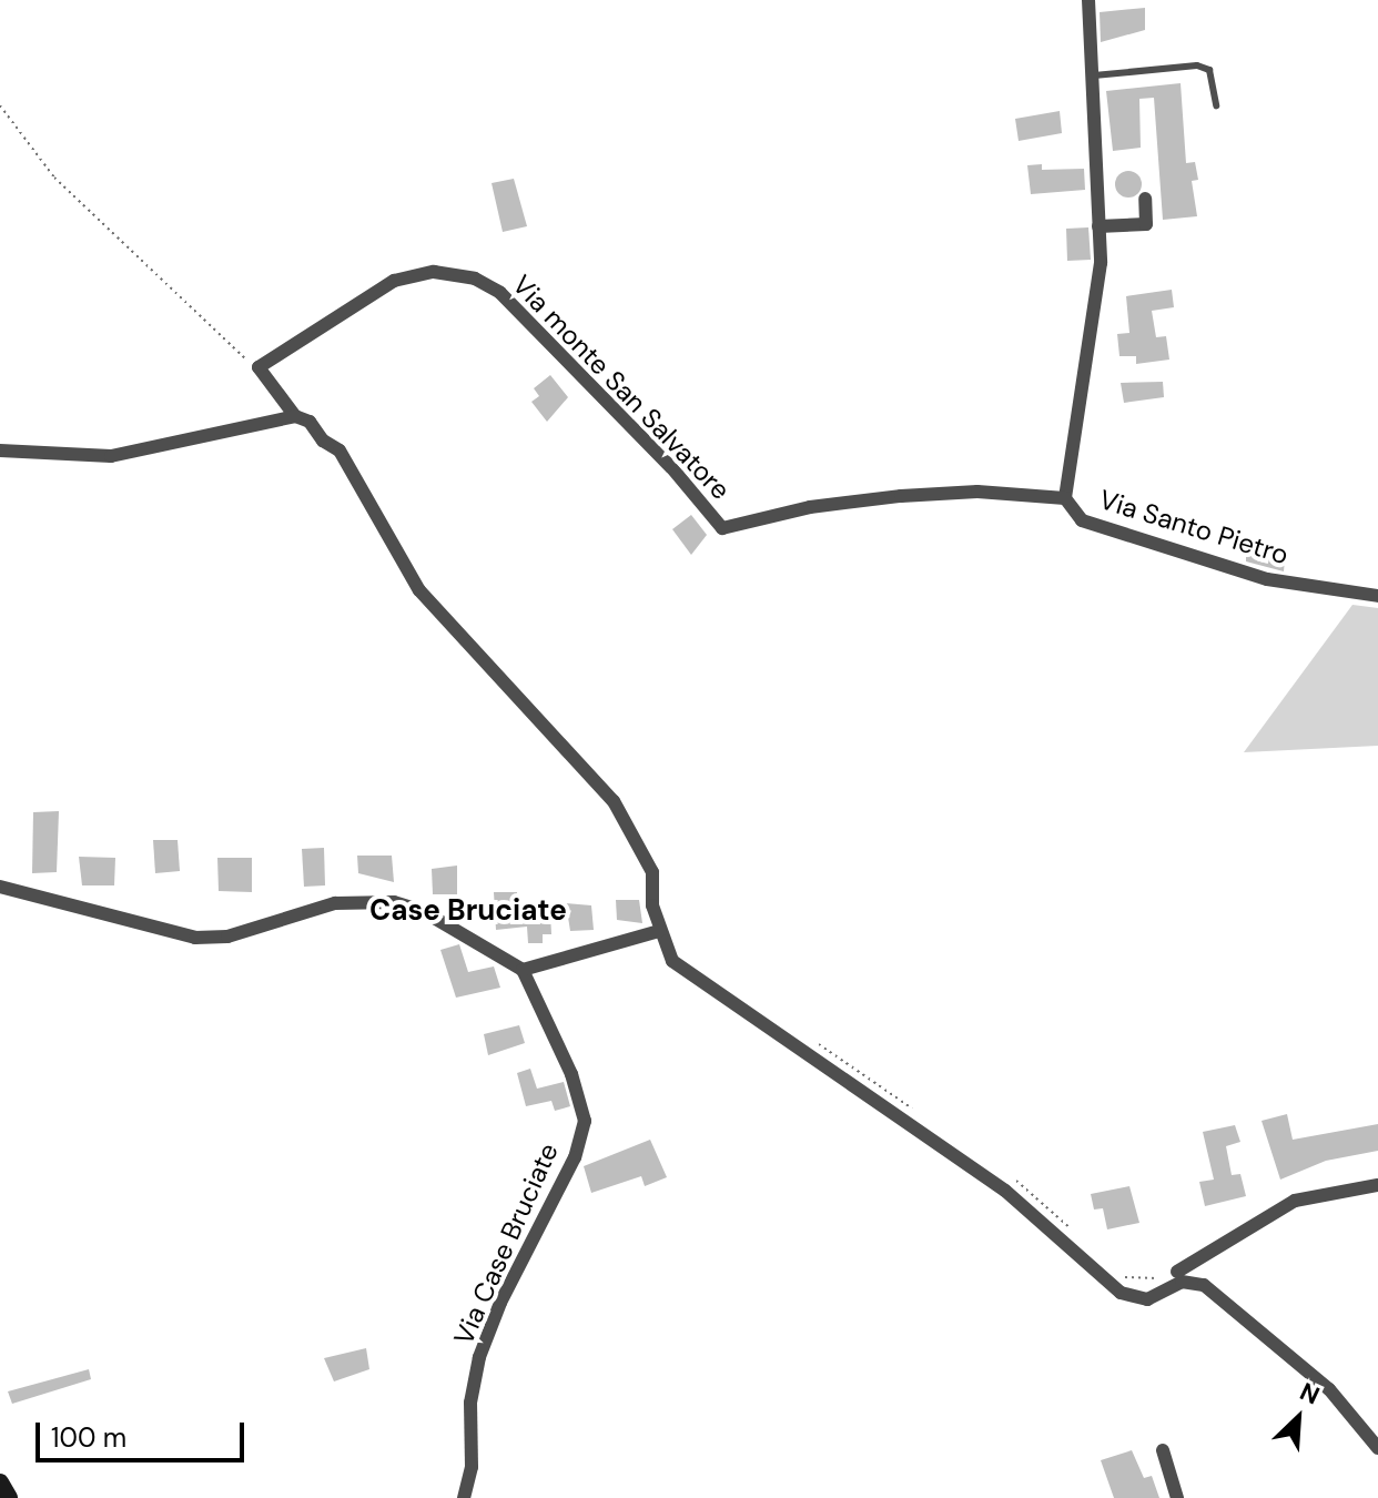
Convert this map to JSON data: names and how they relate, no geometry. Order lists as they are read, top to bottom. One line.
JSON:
{"streets":{"street":["Via monte San Salvatore","Via Santo Pietro","Via Case Bruciate"]},"crossings":[["Via monte San Salvatore","Via Santo Pietro"]],"districts":["Case Bruciate"],"scale_bar":"100 m","north":"top right"}
